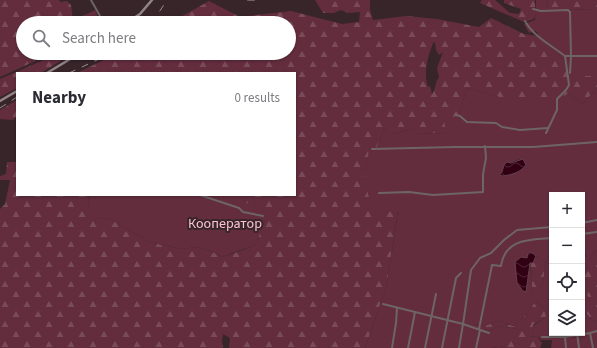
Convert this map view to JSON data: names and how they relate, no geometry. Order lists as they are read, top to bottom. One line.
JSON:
{"parks":["Кооператор"],"page":{"search":"Search here","heading":["Nearby","0 results"],"map_buttons":["+","−"]}}
